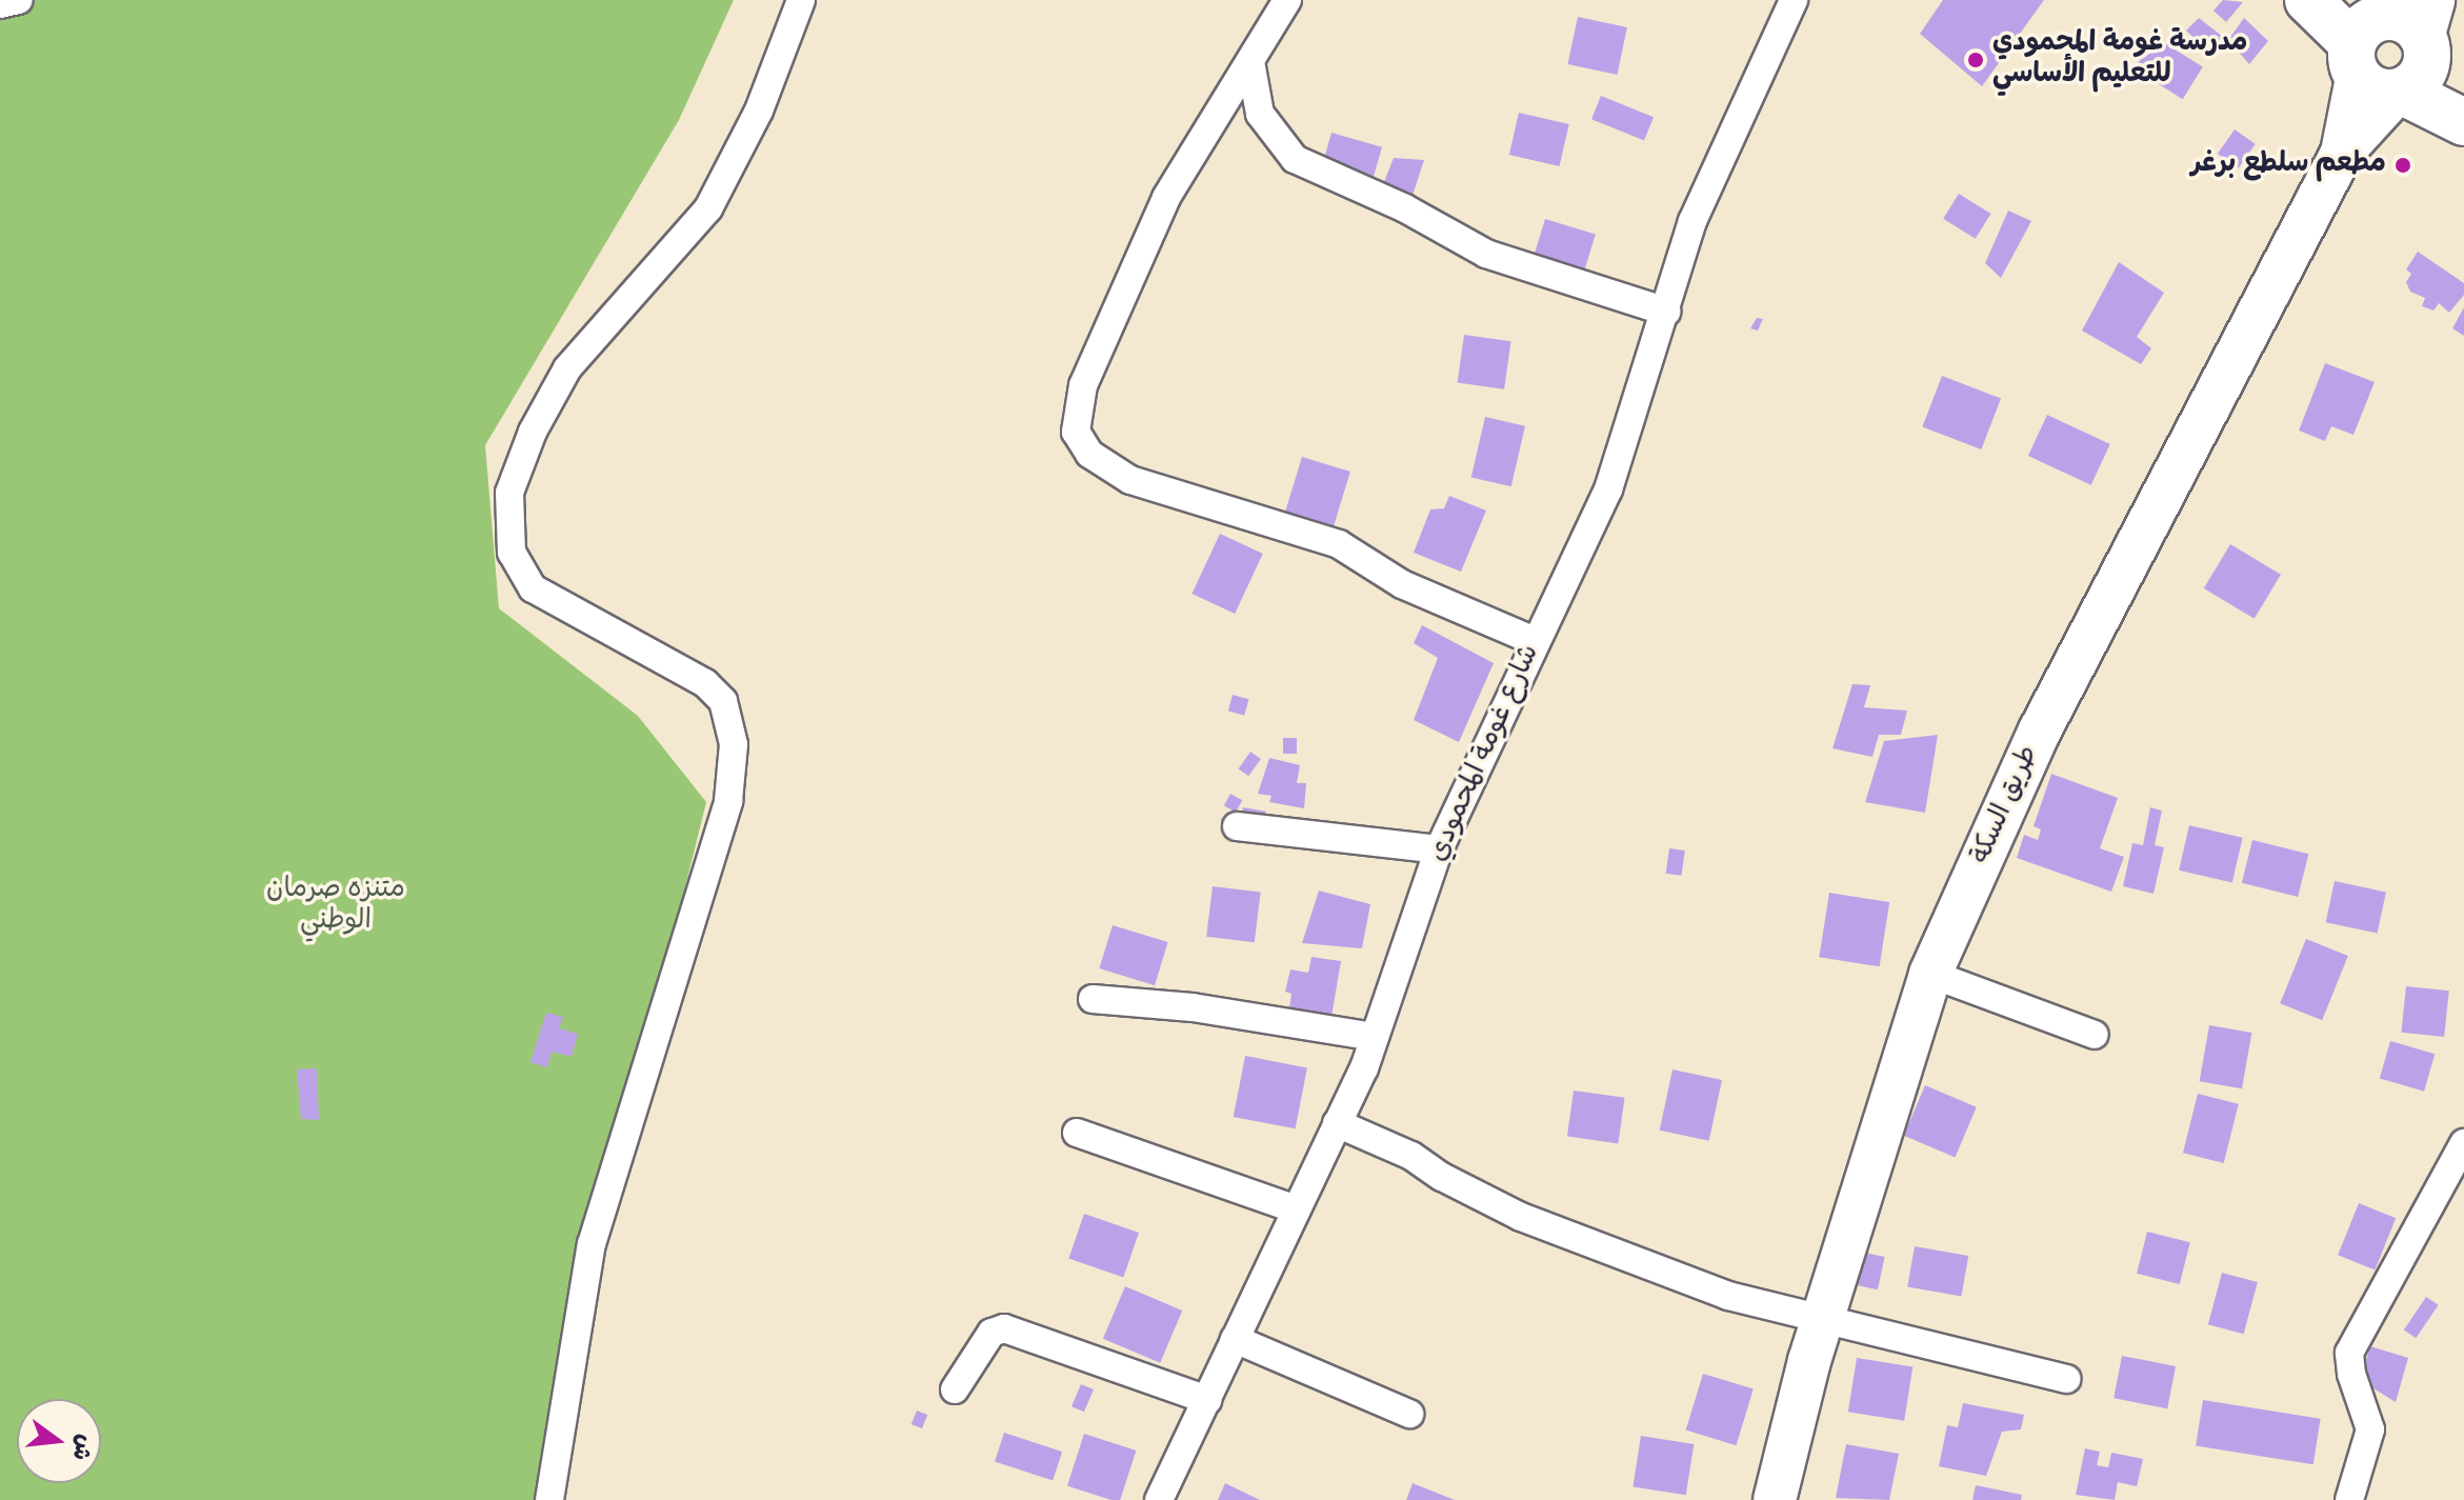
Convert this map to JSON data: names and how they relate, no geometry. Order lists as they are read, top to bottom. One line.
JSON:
{"streets":{"main road":["طريق السكة"],"street":["شارع غومة المحمودي"]},"parks":["متنزه صرمان الوطني"],"places":["مدرسة غومة المحمودي للتعليم الأساسي","مطعم سلطع برغر"],"north":"right"}
